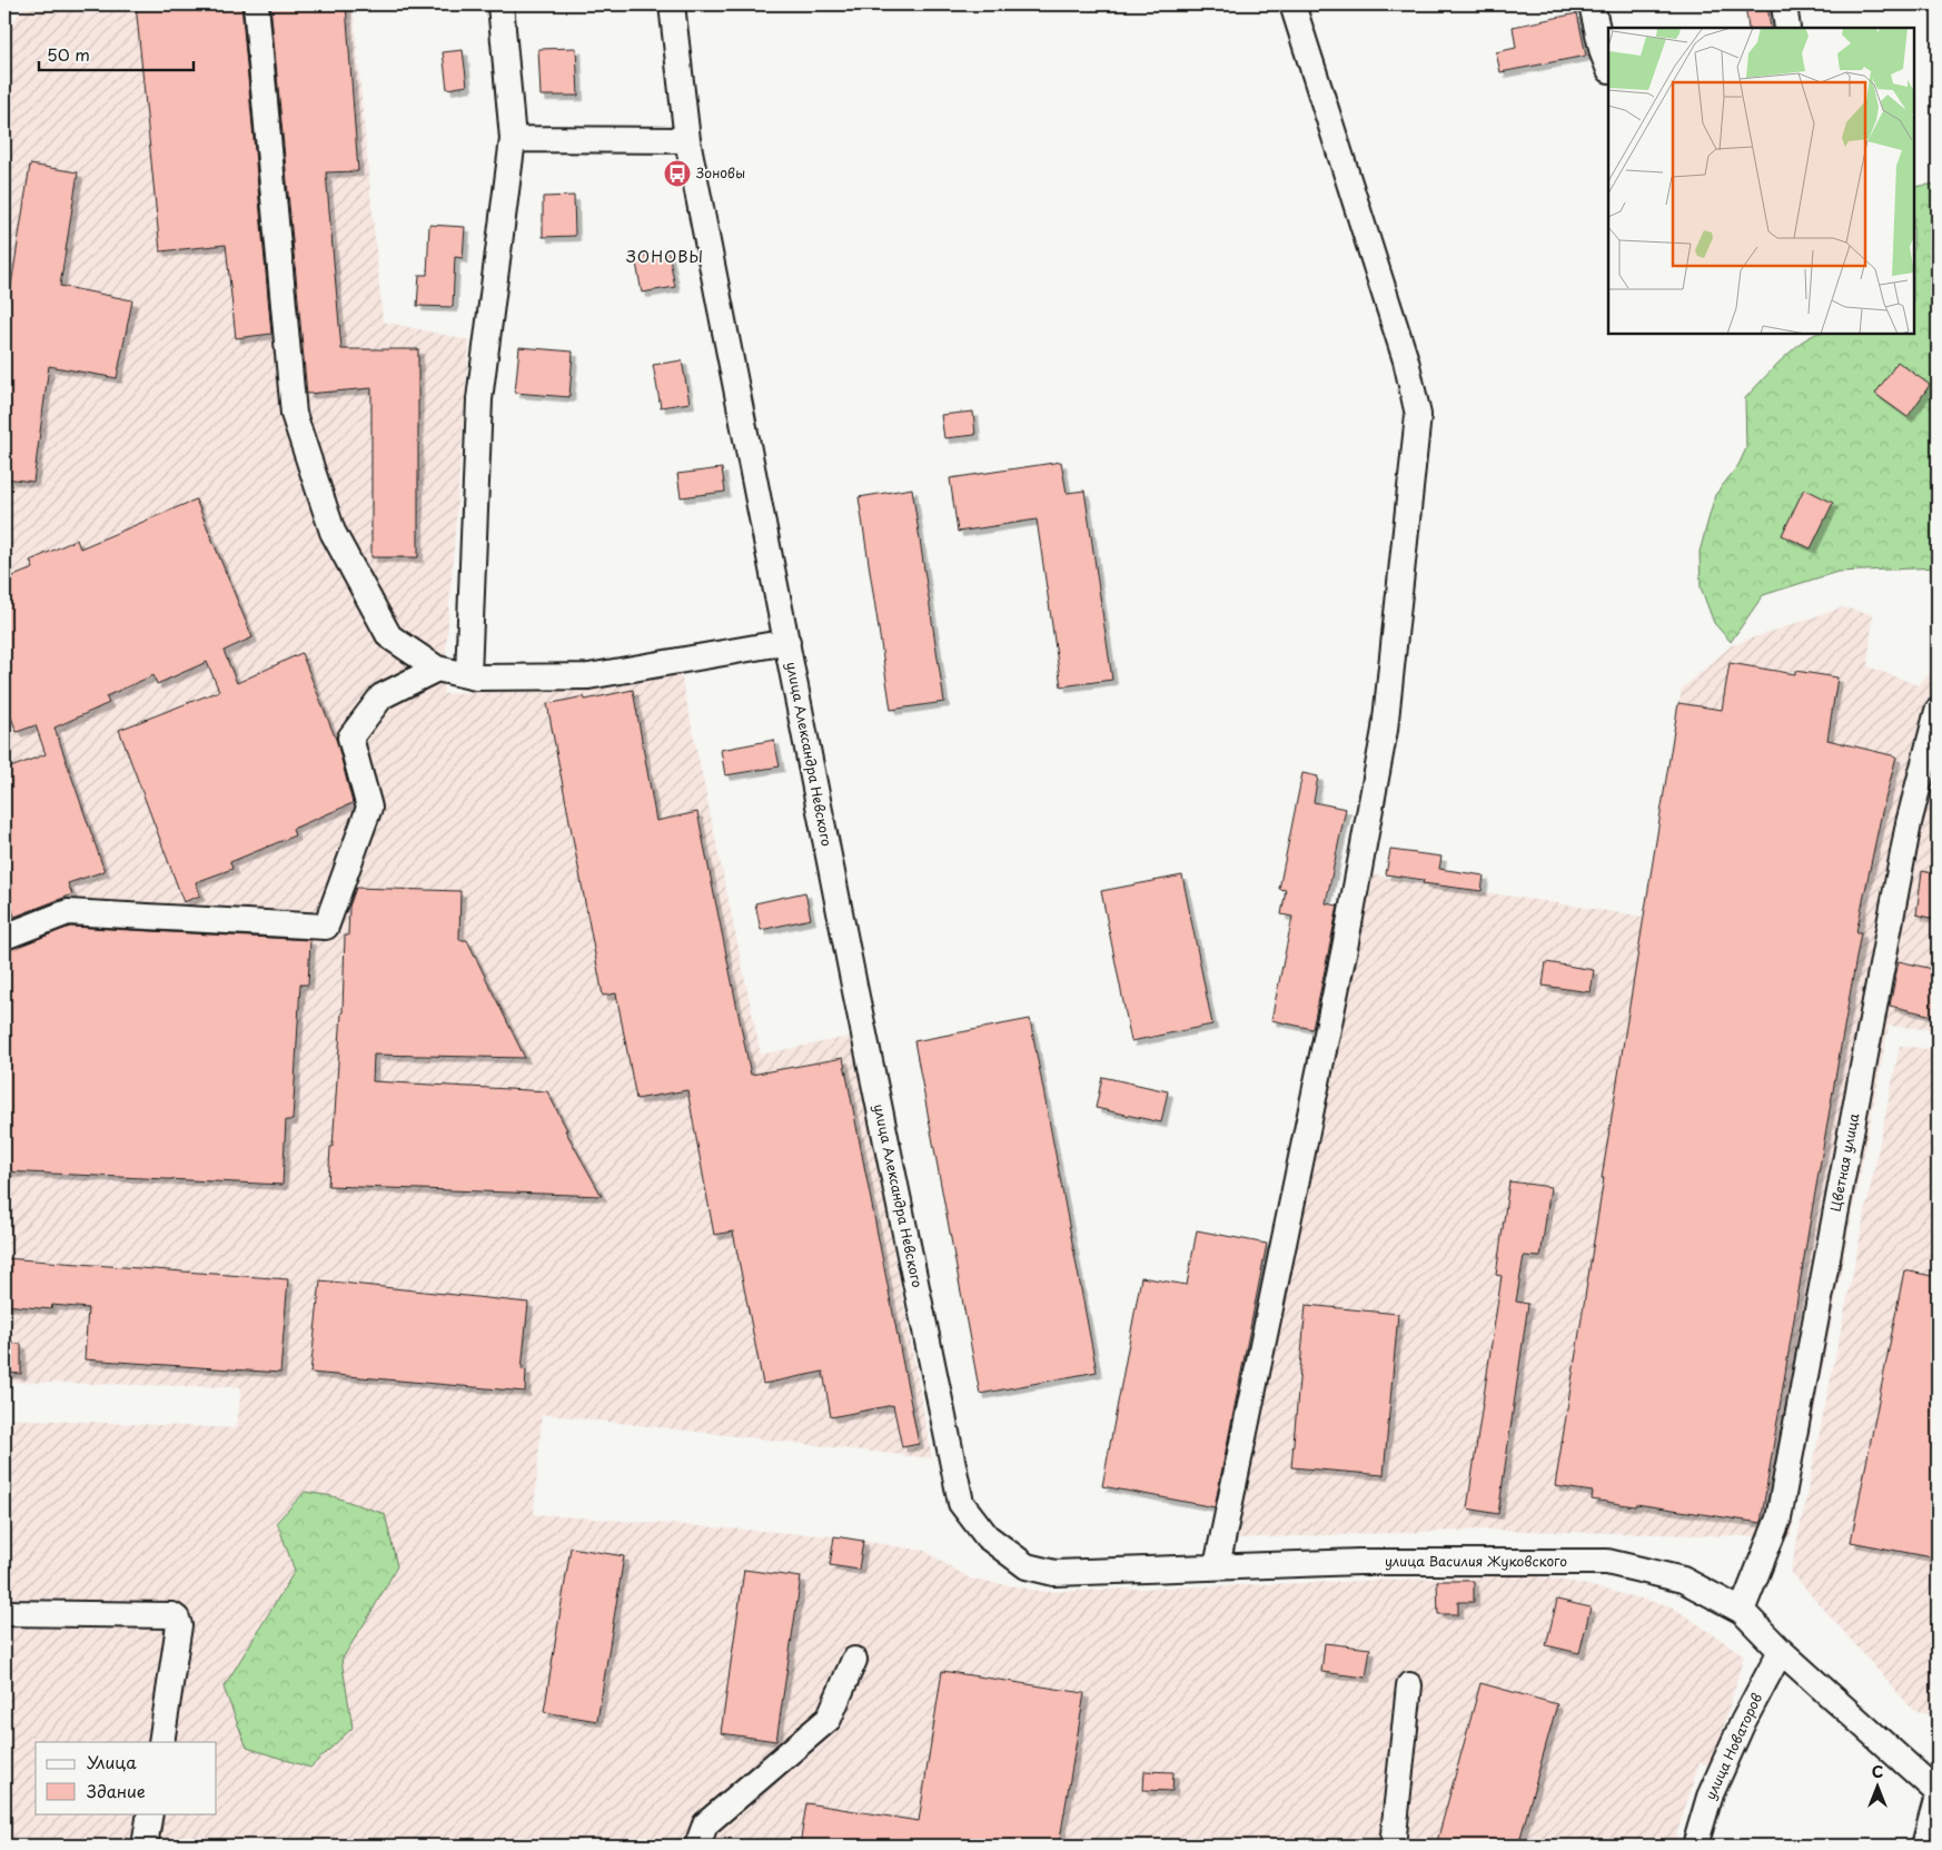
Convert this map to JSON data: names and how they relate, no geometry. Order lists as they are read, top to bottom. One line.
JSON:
{"streets":{"street":["улица Александра Невского","Цветная улица","улица Василия Жуковского","улица Новаторов"]},"crossings":[["улица Александра Невского","улица Василия Жуковского"],["Цветная улица","улица Василия Жуковского"],["улица Василия Жуковского","улица Новаторов"]],"districts":["ЗОНОВЫ"],"places":{"bus stop":["Зоновы"]},"legend":["Улица","Здание"],"scale_bar":"50 m","north":"top"}
